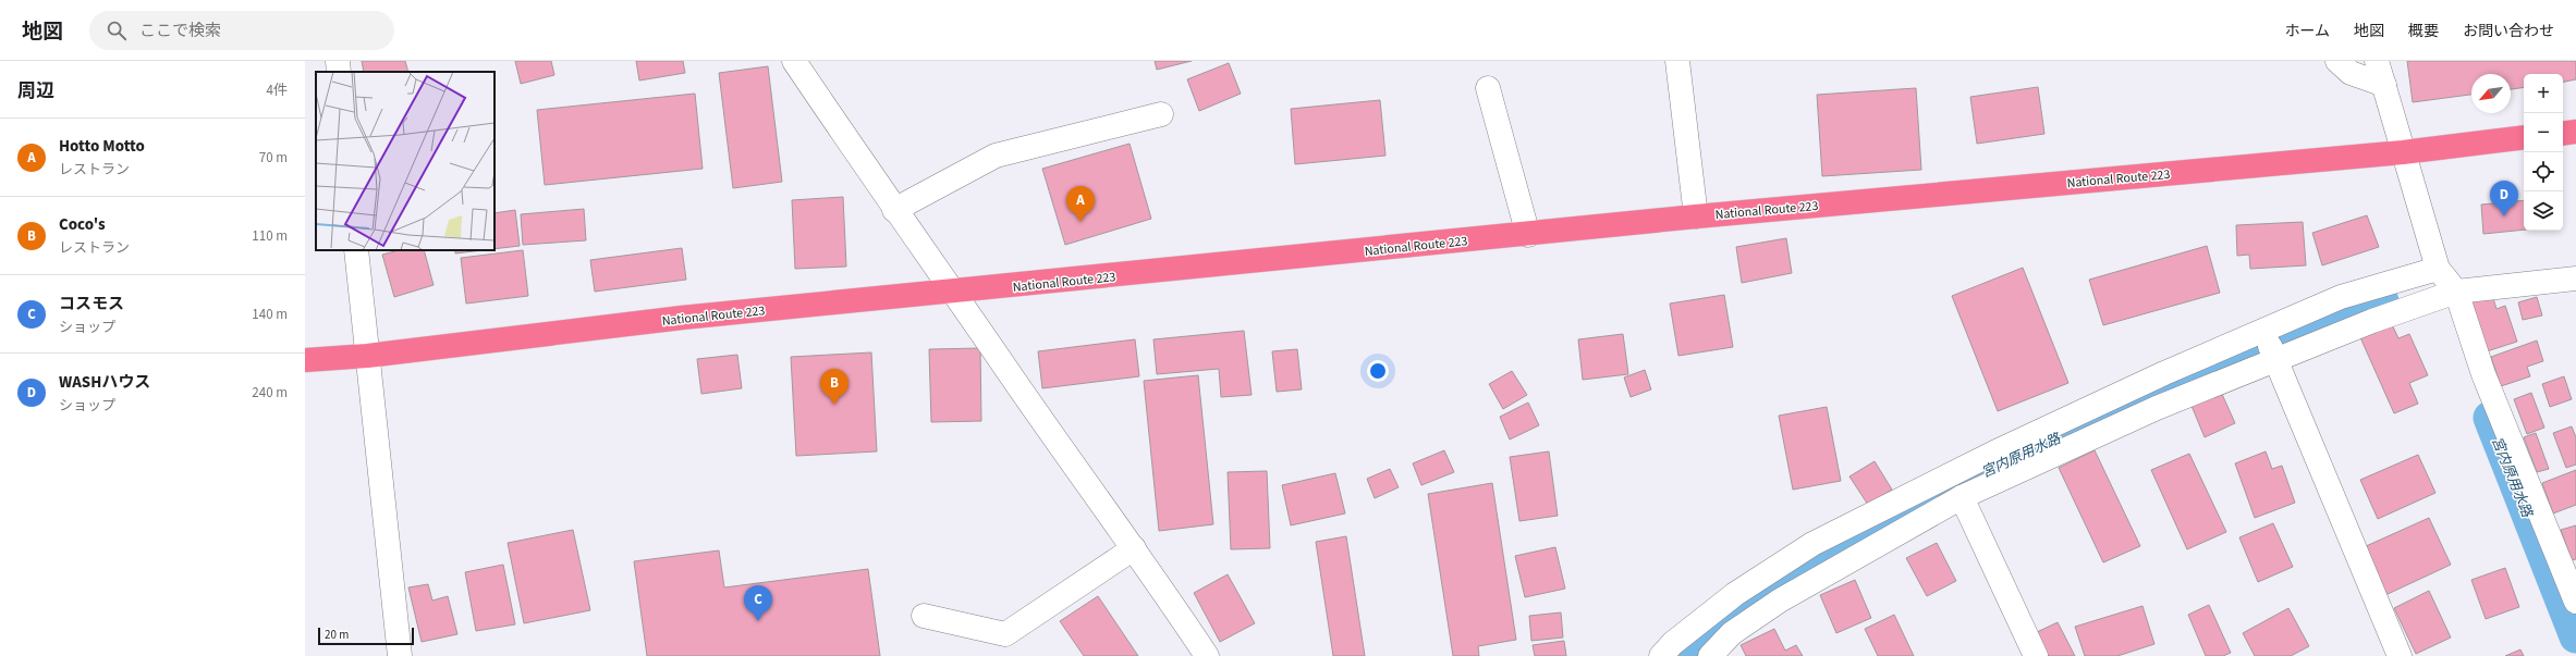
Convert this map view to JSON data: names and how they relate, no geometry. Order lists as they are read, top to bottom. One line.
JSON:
{"streets":{"highway":["National Route 223"]},"water":["宮内原用水路"],"scale_bar":"20 m","north":"bottom left","page":{"header":"地図","search":"ここで検索","nav":["ホーム","地図","概要","お問い合わせ"],"heading":["周辺","4件"],"map_buttons":["+","−"],"list":[{"mark":"A","name":"Hotto Motto","note":"レストラン","value":"70 m"},{"mark":"B","name":"Coco's","note":"レストラン","value":"110 m"},{"mark":"C","name":"コスモス","note":"ショップ","value":"140 m"},{"mark":"D","name":"WASHハウス","note":"ショップ","value":"240 m"}],"pins":["D","A","B","C"],"scale":"20 m"}}
